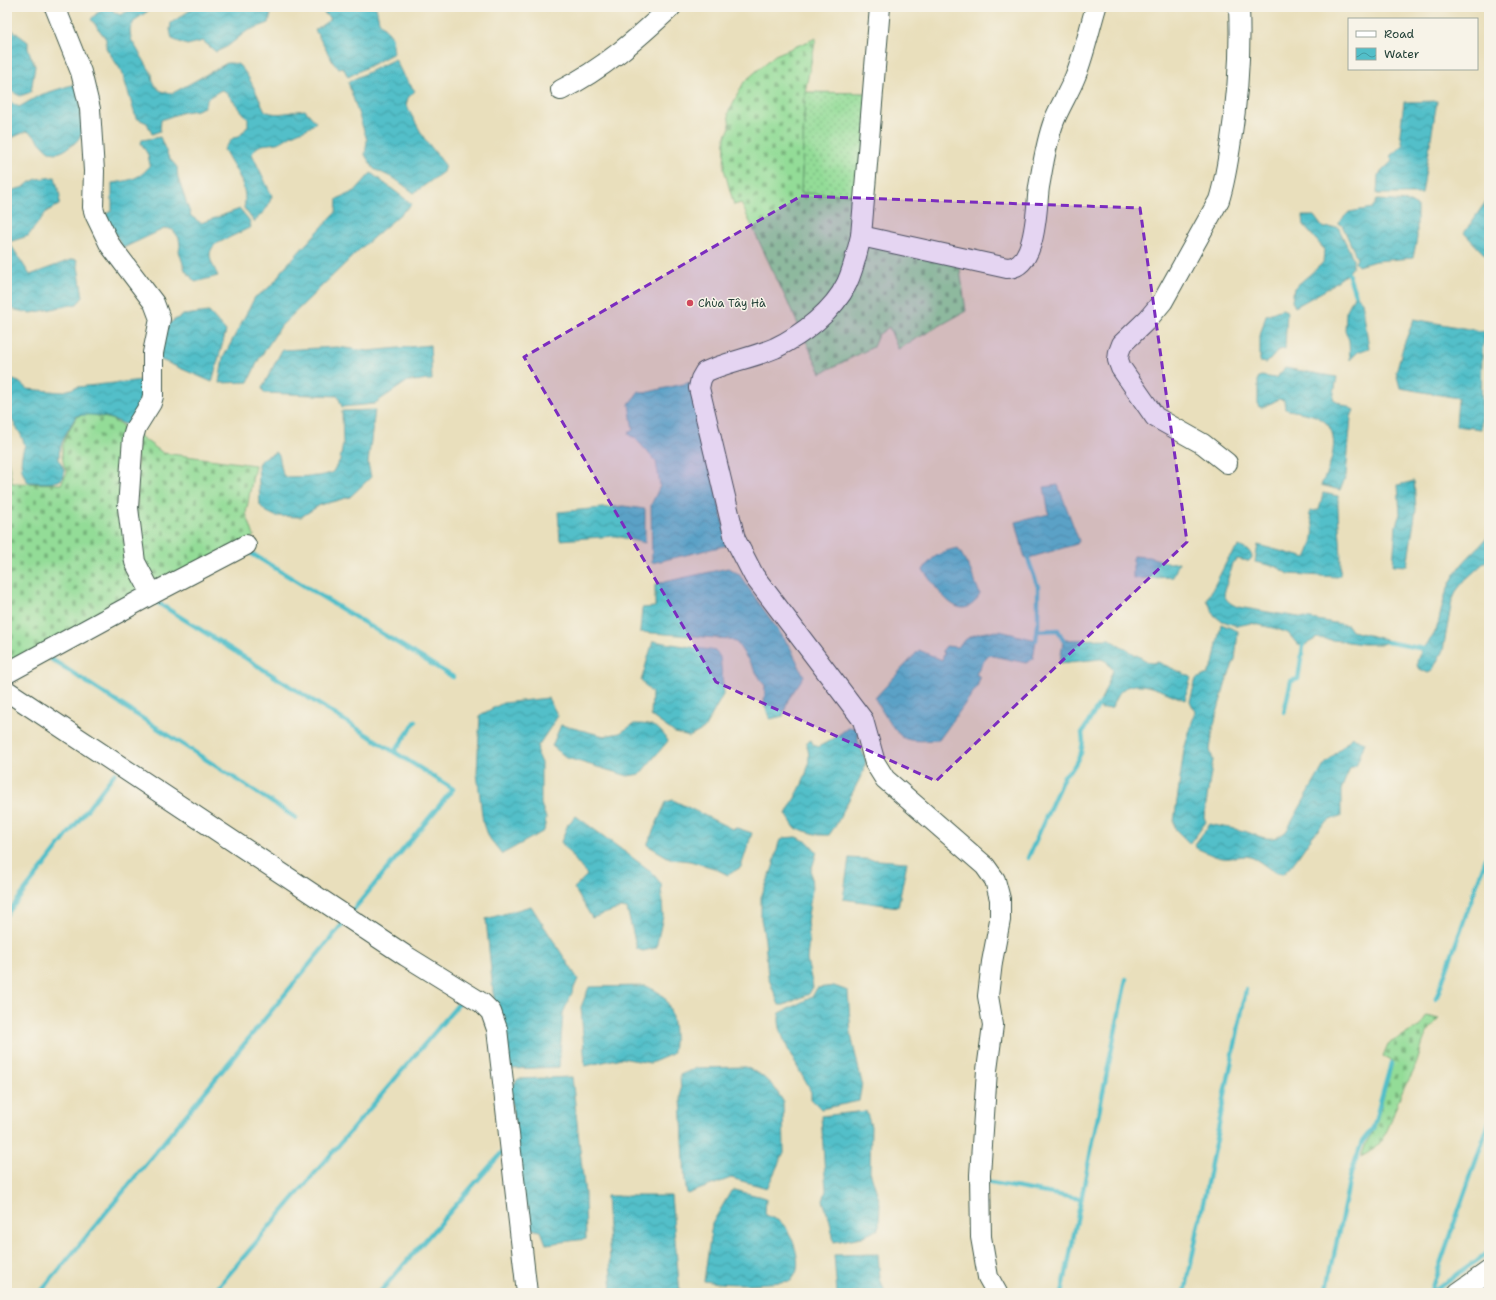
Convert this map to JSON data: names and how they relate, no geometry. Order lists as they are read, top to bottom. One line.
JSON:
{"places":["Chùa Tây Hà"],"legend":["Road","Water"]}
